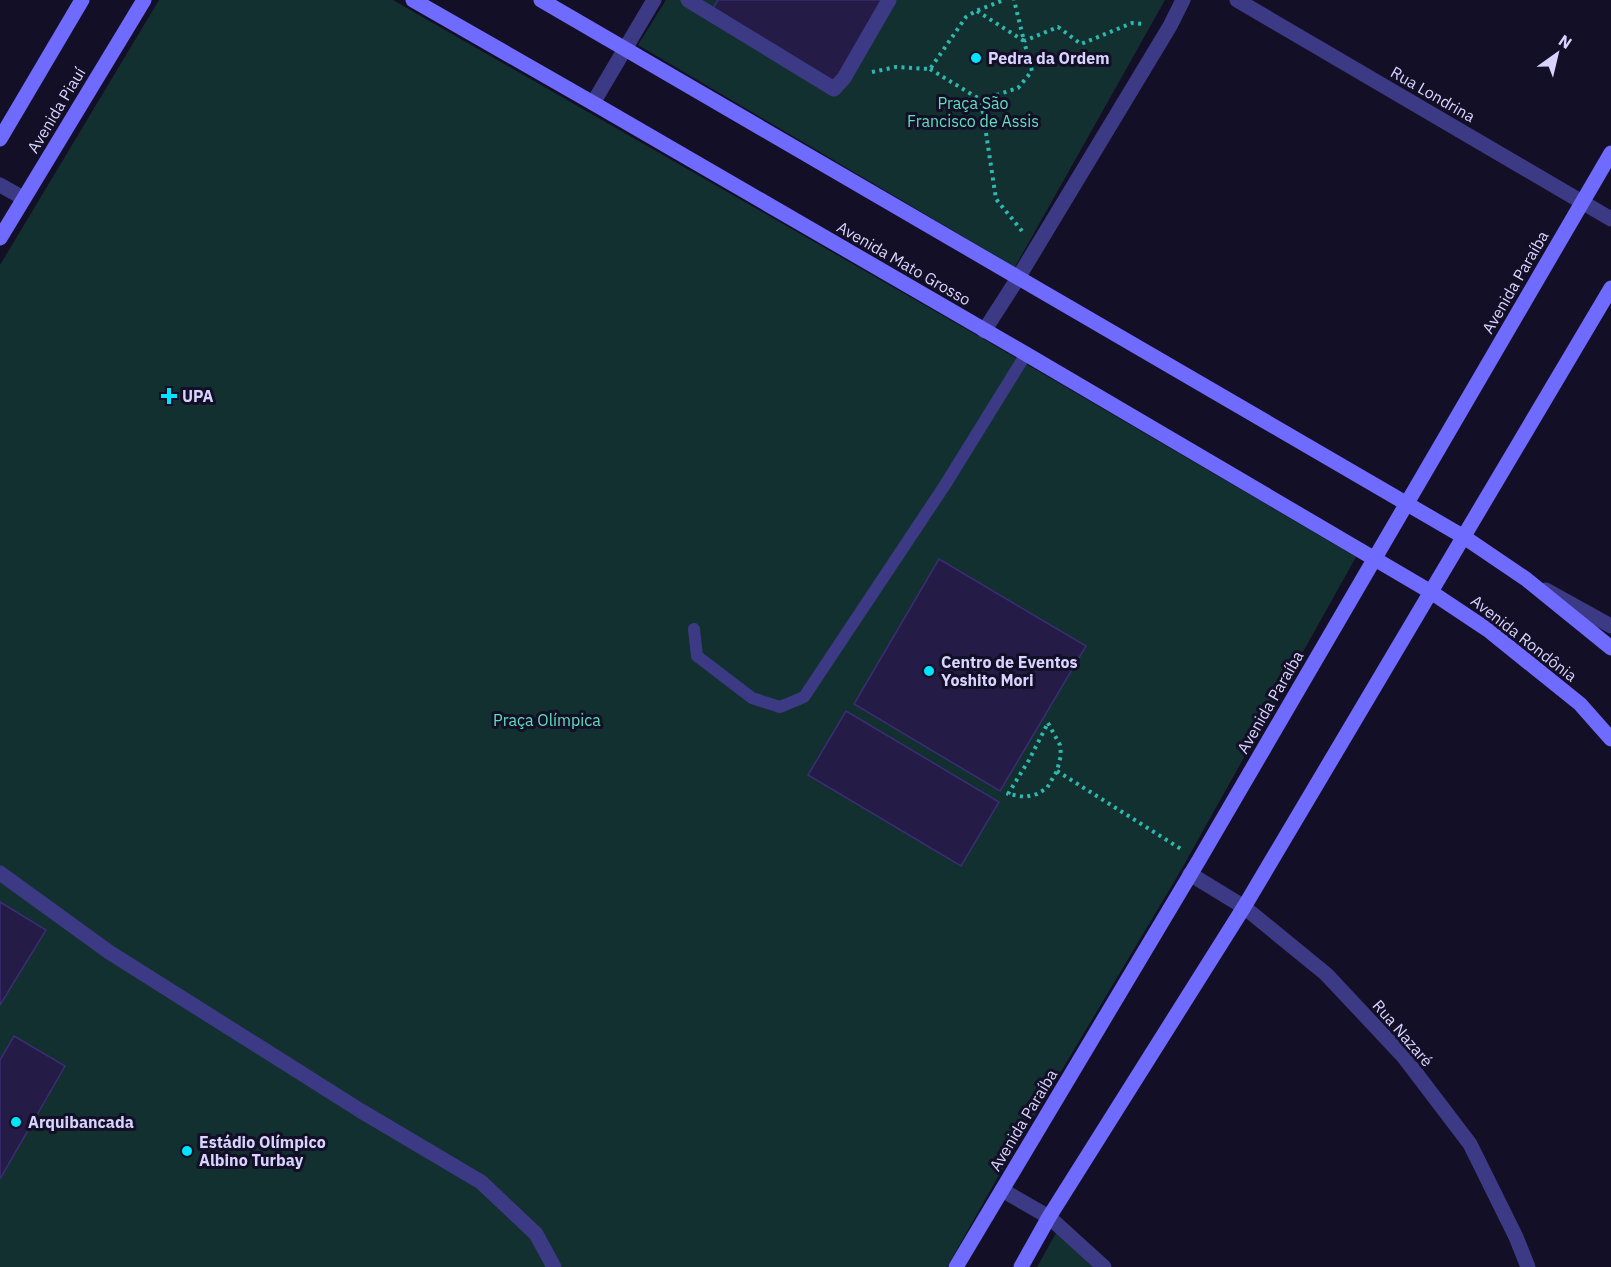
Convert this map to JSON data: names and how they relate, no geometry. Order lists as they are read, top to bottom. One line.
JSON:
{"streets":{"main road":["Avenida Piauí","Avenida Mato Grosso","Avenida Paraíba","Avenida Rondônia"],"street":["Rua Londrina","Rua Nazaré"]},"crossings":[["Rua Londrina","Avenida Paraíba"],["Avenida Mato Grosso","Avenida Paraíba"],["Avenida Mato Grosso","Avenida Rondônia"],["Avenida Paraíba","Avenida Rondônia"],["Avenida Paraíba","Rua Nazaré"]],"parks":["Praça São Francisco de Assis","Praça Olímpica"],"places":{"other":["Pedra da Ordem","Centro de Eventos Yoshito Mori","Arquibancada","Estádio Olímpico Albino Turbay"],"health":["UPA"]},"north":"top right"}
